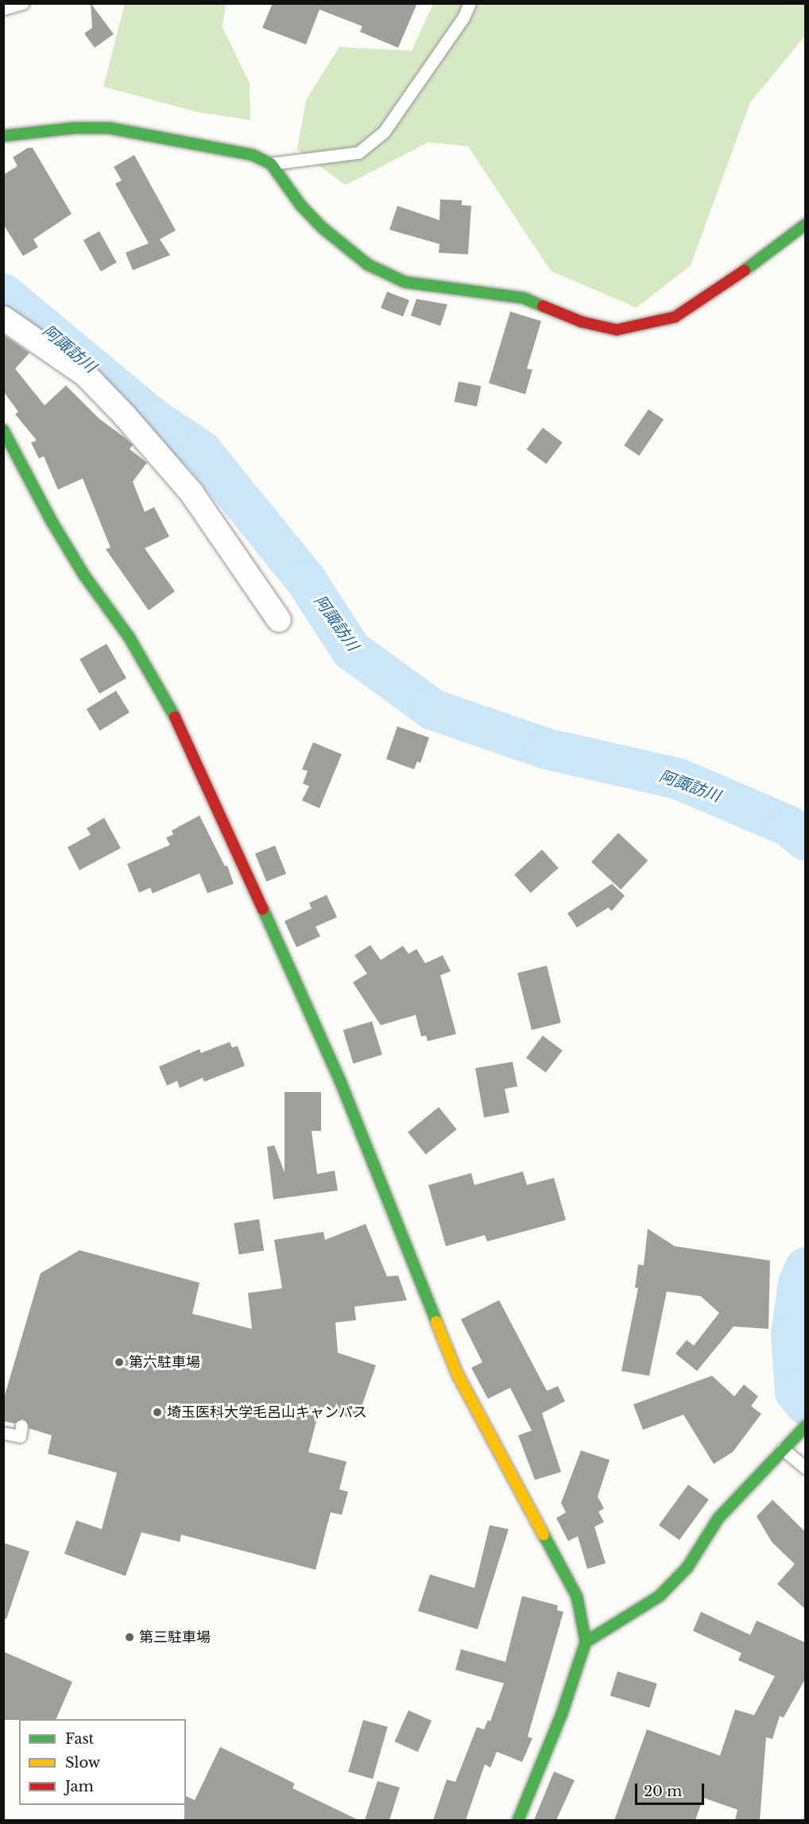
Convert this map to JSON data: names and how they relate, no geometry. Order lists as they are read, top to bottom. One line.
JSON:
{"water":["阿諏訪川"],"places":["第六駐車場","埼玉医科大学毛呂山キャンパス","第三駐車場"],"legend":["Fast","Slow","Jam"],"scale_bar":"20 m"}
